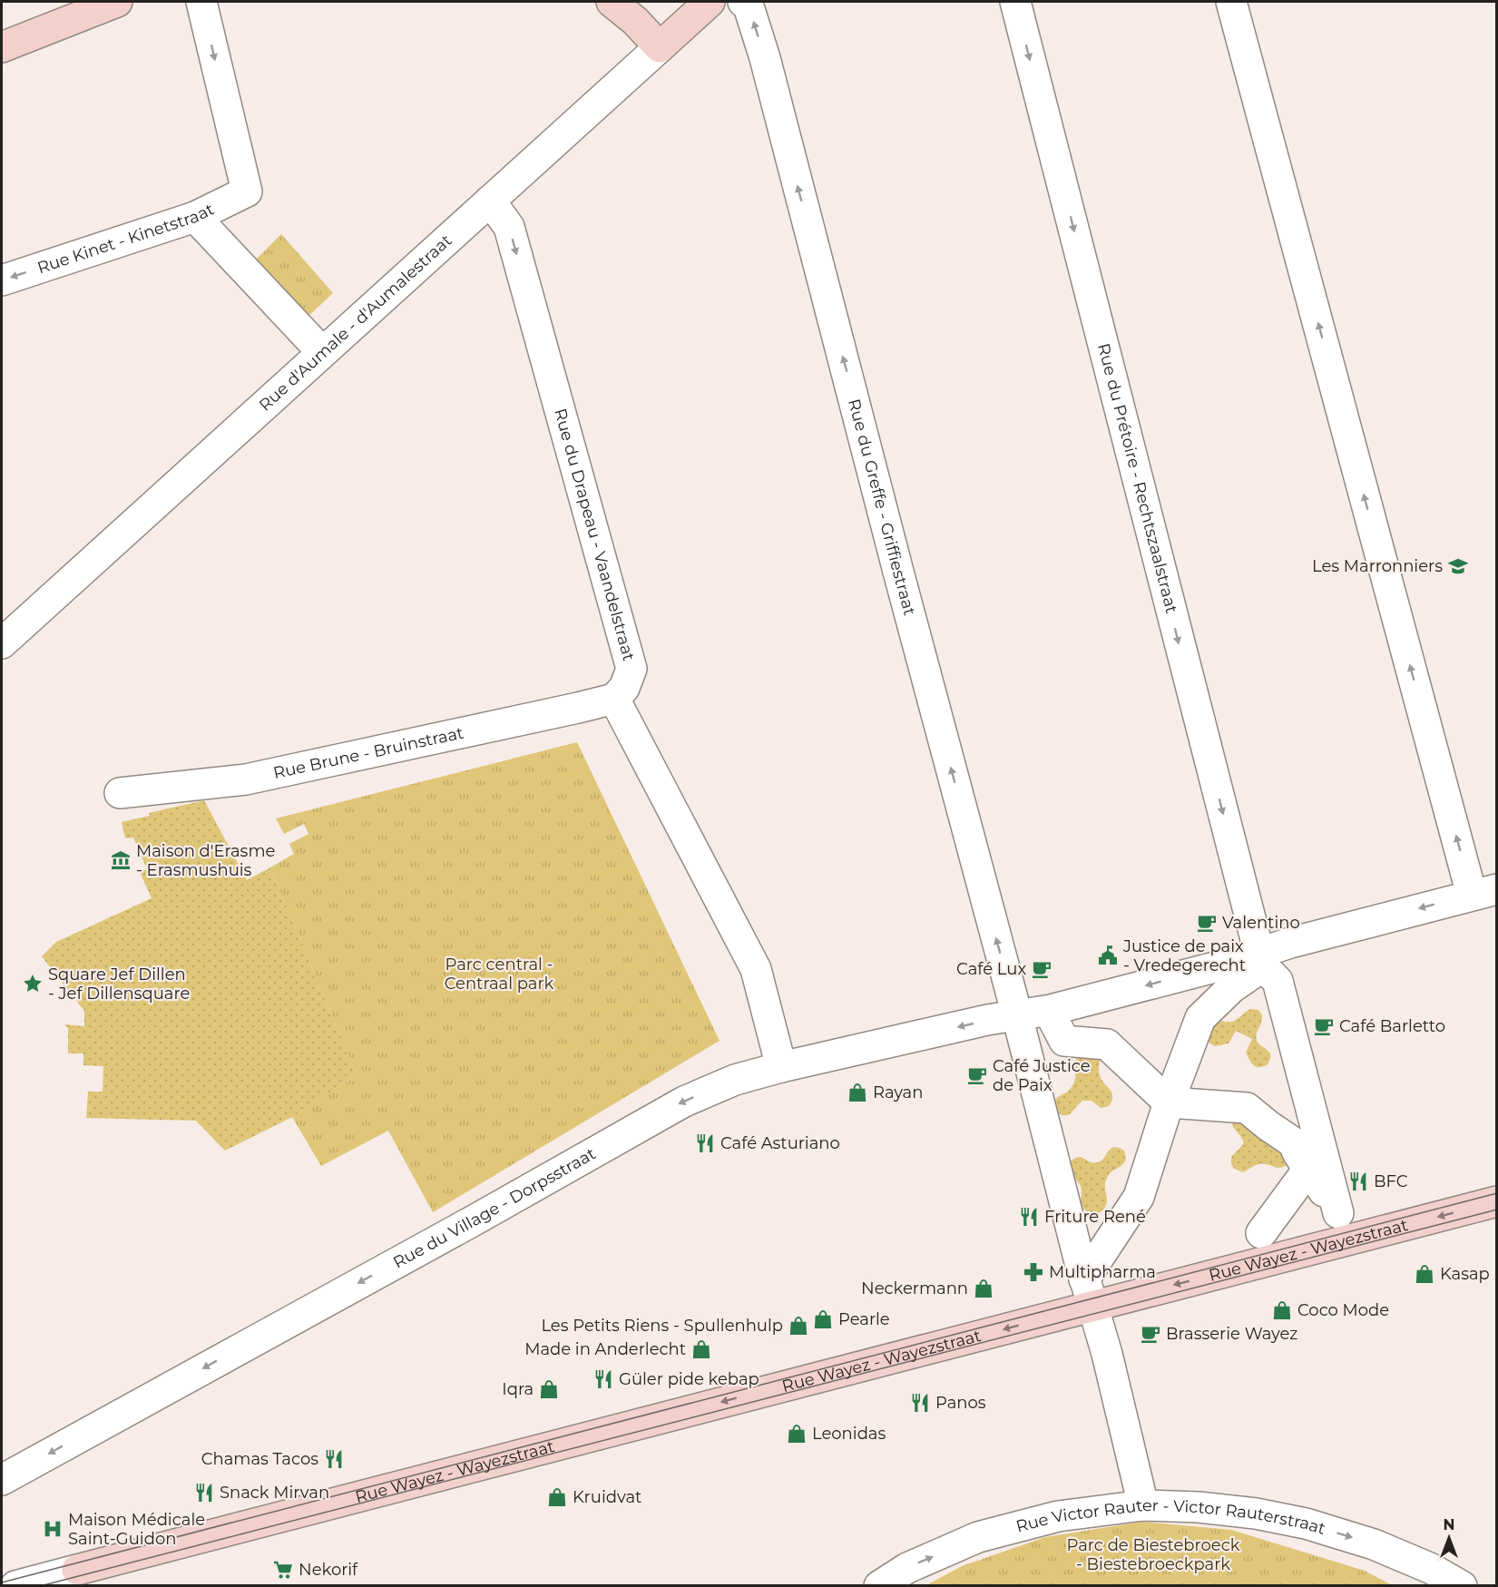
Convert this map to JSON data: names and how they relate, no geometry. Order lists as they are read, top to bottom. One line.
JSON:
{"streets":{"street":["Rue Kinet - Kinetstraat","Rue d'Aumale - d'Aumalestraat","Rue du Prétoire - Rechtszaalstraat","Rue du Greffe - Griffiestraat","Rue du Drapeau - Vaandelstraat","Rue Brune - Bruinstraat","Rue du Village - Dorpsstraat","Rue Wayez - Wayezstraat","Rue Victor Rauter - Victor Rauterstraat"]},"crossings":[["Rue d'Aumale - d'Aumalestraat","Rue du Drapeau - Vaandelstraat"],["Rue du Prétoire - Rechtszaalstraat","Rue du Village - Dorpsstraat"],["Rue du Greffe - Griffiestraat","Rue du Village - Dorpsstraat"],["Rue du Greffe - Griffiestraat","Rue Wayez - Wayezstraat"],["Rue du Greffe - Griffiestraat","Rue Victor Rauter - Victor Rauterstraat"],["Rue du Drapeau - Vaandelstraat","Rue Brune - Bruinstraat"]],"one_way":["Rue du Greffe - Griffiestraat","Rue du Drapeau - Vaandelstraat","Rue du Village - Dorpsstraat","Rue Wayez - Wayezstraat","Rue Victor Rauter - Victor Rauterstraat"],"parks":["Parc central - Centraal park","Parc de Biestebroeck - Biestebroeckpark"],"places":{"school or university":["Les Marronniers"],"museum":["Maison d'Erasme - Erasmushuis"],"cafe":["Valentino","Café Lux","Café Barletto","Café Justice de Paix","Brasserie Wayez"],"public building":["Justice de paix - Vredegerecht"],"place":["Square Jef Dillen - Jef Dillensquare"],"shop":["Rayan","Kasap","Neckermann","Coco Mode","Pearle","Les Petits Riens - Spullenhulp","Made in Anderlecht","Iqra","Leonidas","Kruidvat"],"restaurant":["Café Asturiano","BFC","Friture René","Güler pide kebap","Panos","Chamas Tacos","Snack Mirvan"],"pharmacy":["Multipharma"],"hospital":["Maison Médicale Saint-Guidon"],"supermarket":["Nekorif"]},"north":"top"}
